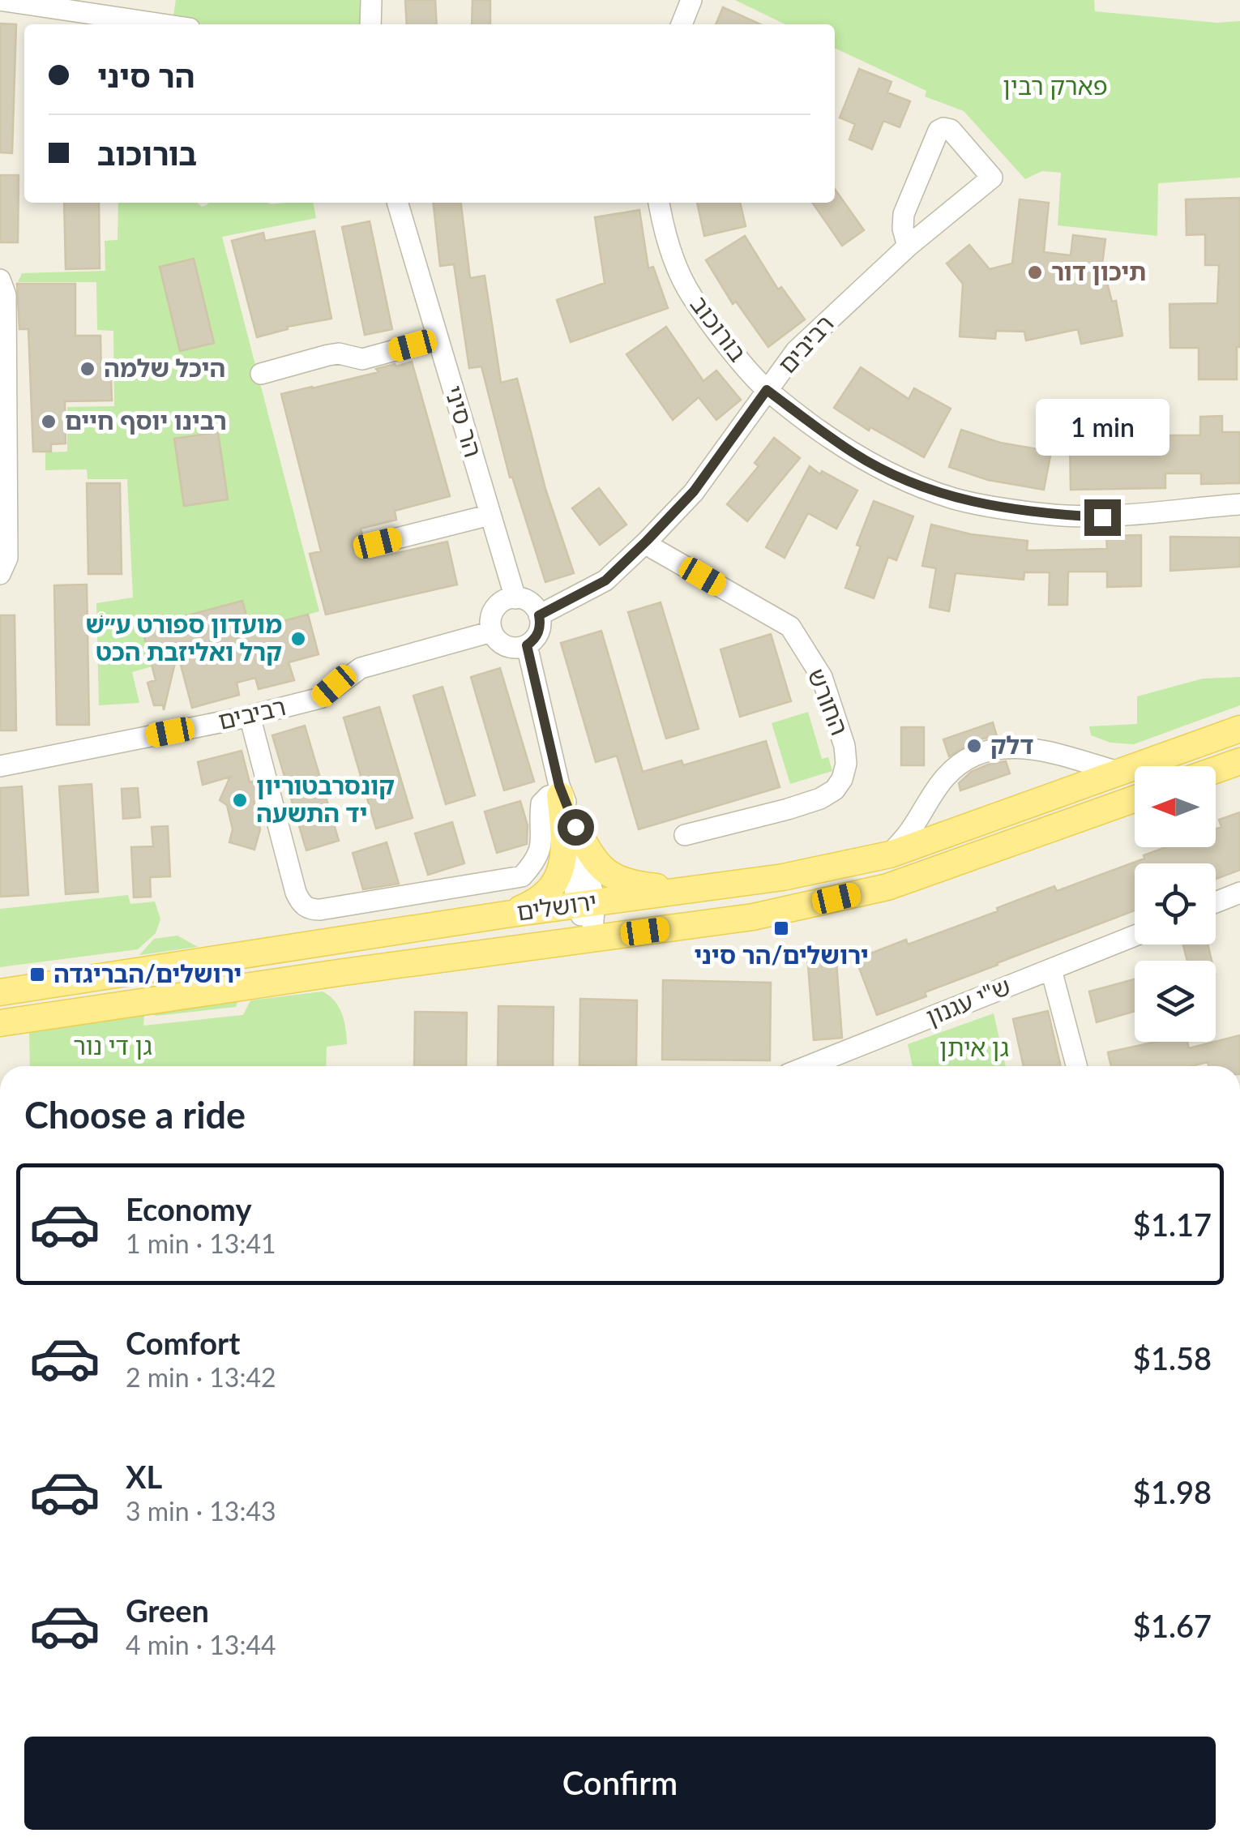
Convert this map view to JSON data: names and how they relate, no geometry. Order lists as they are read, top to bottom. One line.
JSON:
{"streets":{"main road":["ירושלים"],"street":["בורוכוב","רביבים","הר סיני","החורש","ש\"י עגנון"]},"crossings":[["בורוכוב","רביבים"],["רביבים","הר סיני"],["רביבים","החורש"]],"parks":["פארק רבין","גן די נור","גן איתן"],"places":{"other":["תיכון דור","היכל שלמה","רבינו יוסף חיים","מועדון ספורט ע״שׁ קרל ואליזבת הכט","דלק","קונסרבטוריון יד התשעה"],"transit":["ירושלים/הר סיני","ירושלים/הבריגדה"]},"north":"left","page":{"banner":["הר סיני","בורוכוב"],"bubble":"1 min","heading":"Choose a ride","list":[{"name":"Economy","note":"1 min · 13:41","value":"$1.17"},{"name":"Comfort","note":"2 min · 13:42","value":"$1.58"},{"name":"XL","note":"3 min · 13:43","value":"$1.98"},{"name":"Green","note":"4 min · 13:44","value":"$1.67"}],"buttons":"Confirm"}}
